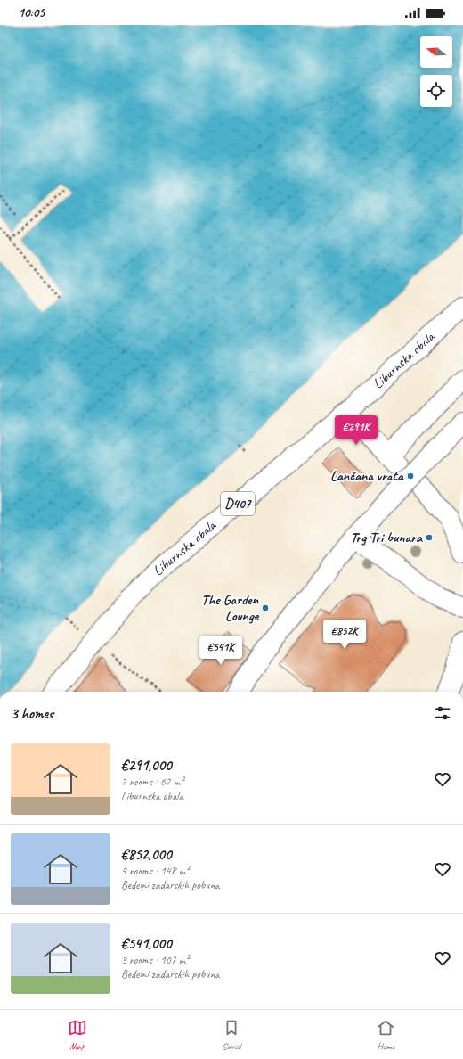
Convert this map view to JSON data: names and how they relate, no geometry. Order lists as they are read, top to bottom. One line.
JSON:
{"streets":{"street":["Liburnska obala","D407"]},"places":["Lančana vrata","Trg Tri bunara","The Garden Lounge"],"north":"left","page":{"status":"10:05","price":["€291K","€852K","€541K"],"heading":"3 homes","list":[{"name":"€291,000","note":"2 rooms · 62 m² · Liburnska obala"},{"name":"€852,000","note":"4 rooms · 148 m² · Bedemi zadarskih pobuna"},{"name":"€541,000","note":"3 rooms · 107 m² · Bedemi zadarskih pobuna"}],"tabs":["Map","Saved","Home"]}}
